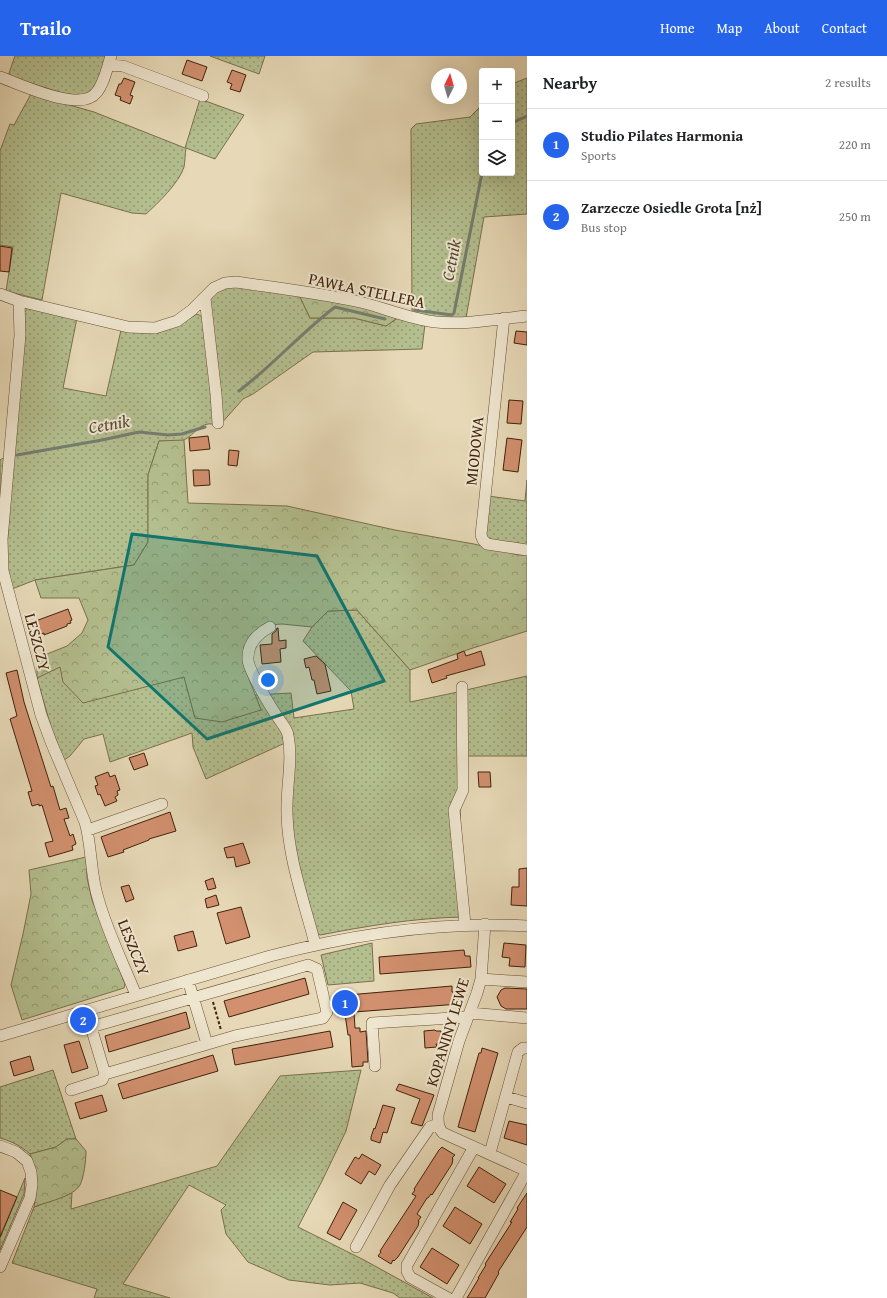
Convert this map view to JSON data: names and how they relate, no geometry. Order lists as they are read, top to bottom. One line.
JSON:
{"streets":{"street":["PAWŁA STELLERA","MIODOWA","LESZCZY","KOPANINY LEWE"]},"crossings":[["PAWŁA STELLERA","MIODOWA"],["PAWŁA STELLERA","LESZCZY"]],"water":["Cetnik"],"north":"top","page":{"header":"Trailo","nav":["Home","Map","About","Contact"],"heading":["Nearby","2 results"],"map_buttons":["+","−"],"list":[{"mark":"1","name":"Studio Pilates Harmonia","note":"Sports","value":"220 m"},{"mark":"2","name":"Zarzecze Osiedle Grota [nż]","note":"Bus stop","value":"250 m"}],"pins":["1","2"]}}
